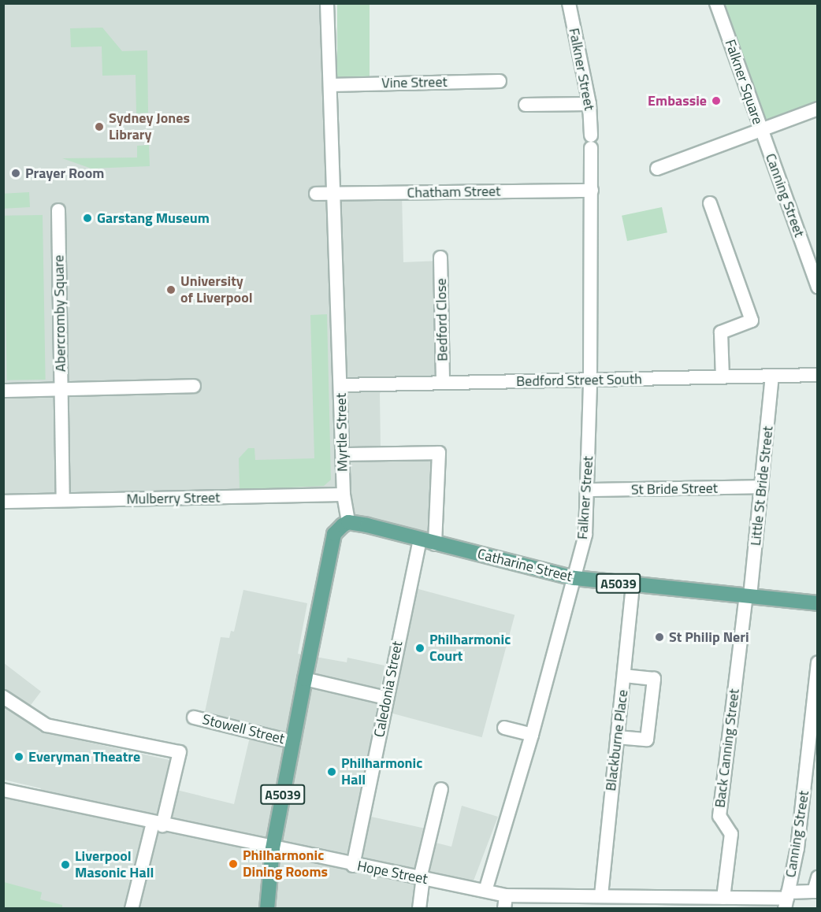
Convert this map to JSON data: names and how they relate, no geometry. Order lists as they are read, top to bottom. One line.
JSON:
{"streets":{"main road":["Catharine Street","A5039"],"street":["Falkner Street","Falkner Square","Vine Street","Chatham Street","Canning Street","Abercromby Square","Bedford Close","Bedford Street South","Myrtle Street","Little St Bride Street","St Bride Street","Mulberry Street","Caledonia Street","Stowell Street","Blackburne Place","Back Canning Street","Hope Street"]},"crossings":[["Falkner Street","Chatham Street"],["Falkner Street","Bedford Street South"],["Falkner Street","St Bride Street"],["Falkner Street","Catharine Street"],["Falkner Street","Hope Street"],["Falkner Square","Canning Street"],["Vine Street","Myrtle Street"],["Chatham Street","Myrtle Street"],["Canning Street","Hope Street"],["Bedford Close","Bedford Street South"],["Bedford Street South","Myrtle Street"],["Bedford Street South","Little St Bride Street"],["Myrtle Street","Mulberry Street"],["Myrtle Street","Catharine Street"],["Myrtle Street","A5039"],["Little St Bride Street","St Bride Street"],["Little St Bride Street","Catharine Street"],["Little St Bride Street","Back Canning Street"],["Catharine Street","A5039"],["Catharine Street","Caledonia Street"],["Catharine Street","Blackburne Place"],["Catharine Street","Back Canning Street"],["A5039","Stowell Street"],["A5039","Hope Street"],["Caledonia Street","Hope Street"],["Blackburne Place","Hope Street"],["Back Canning Street","Hope Street"]],"places":["Embassie","Sydney Jones Library","Prayer Room","Garstang Museum","University of Liverpool","St Philip Neri","Philharmonic Court","Everyman Theatre","Philharmonic Hall","Philharmonic Dining Rooms","Liverpool Masonic Hall"]}
